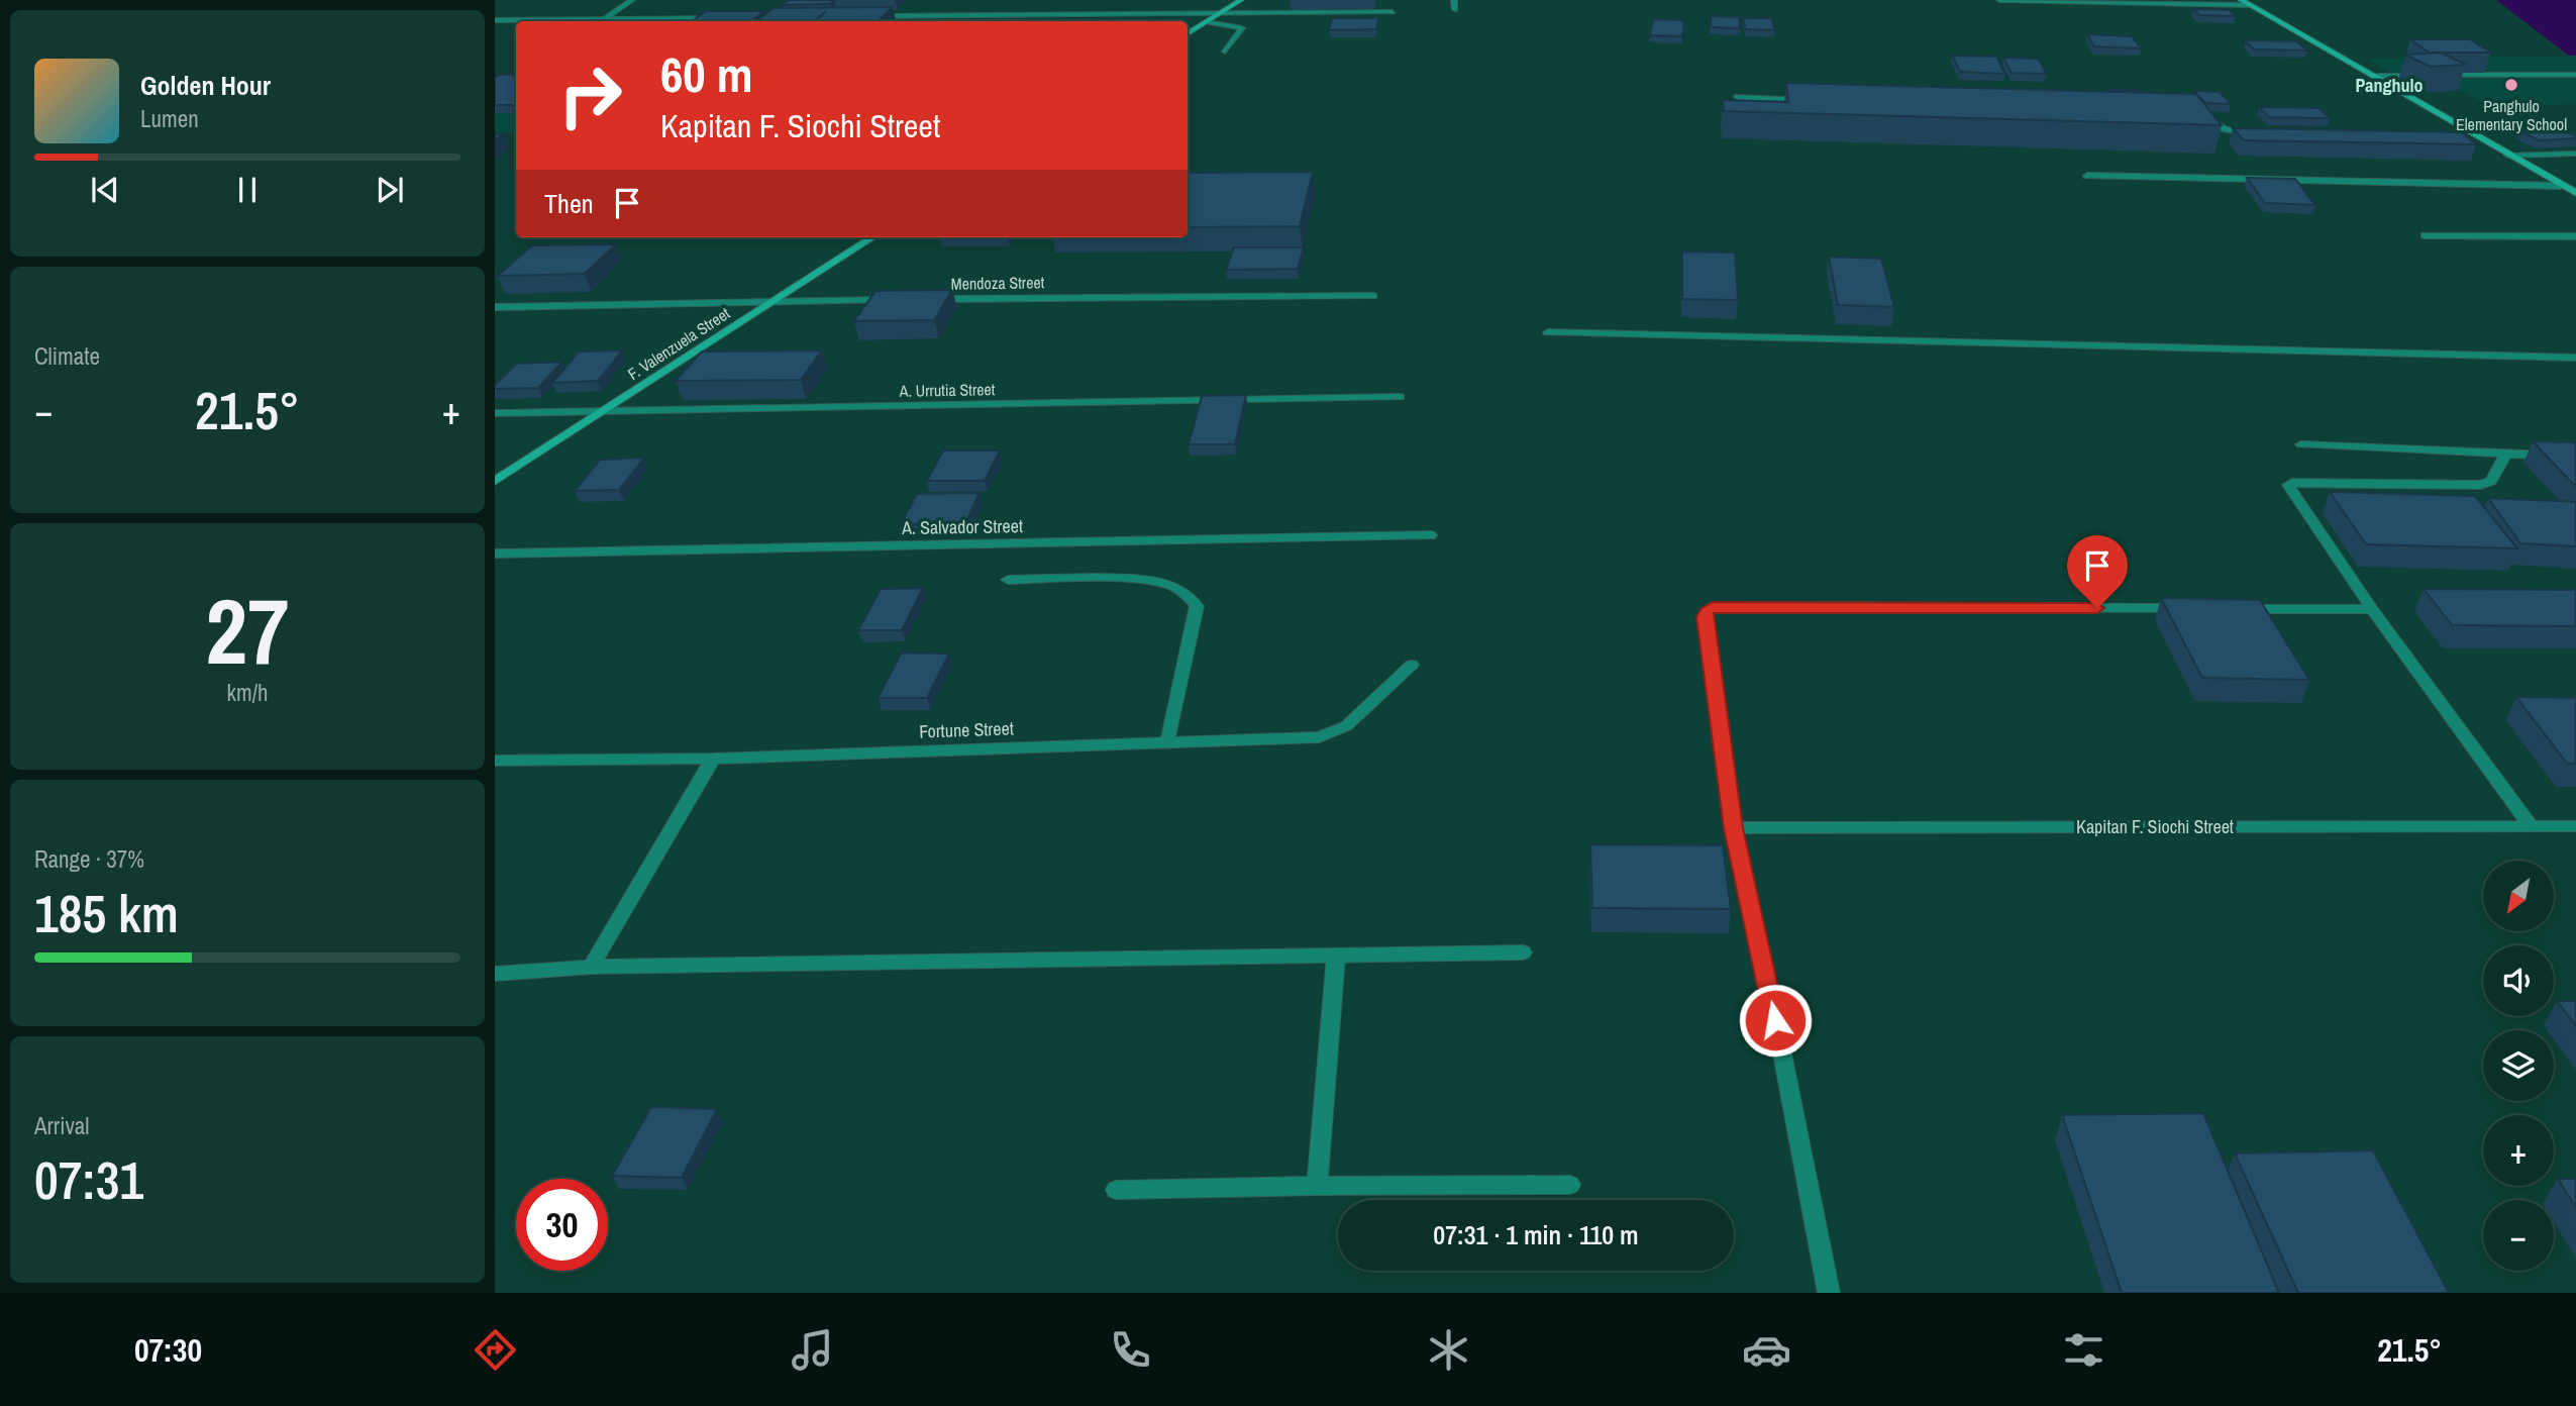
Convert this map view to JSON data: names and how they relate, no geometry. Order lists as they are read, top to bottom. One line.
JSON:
{"streets":{"main road":["F. Valenzuela Street"],"street":["Mendoza Street","A. Urrutia Street","A. Salvador Street","Fortune Street","Kapitan F. Siochi Street"]},"crossings":[["F. Valenzuela Street","A. Urrutia Street"]],"districts":["Panghulo"],"places":["Panghulo Elementary School"],"north":"bottom left","page":{"turn":["60 m","Kapitan F. Siochi Street"],"song":["Golden Hour","Lumen"],"then":"Then","tile":["Climate",["27","km/h"],["Range · 37%","185 km"],["Arrival","07:31"]],"heat":["−","21.5°","+"],"map_buttons":["+","−"],"limit":"30","trip":"07:31 · 1 min · 110 m","tabs":["07:30","21.5°"]}}
